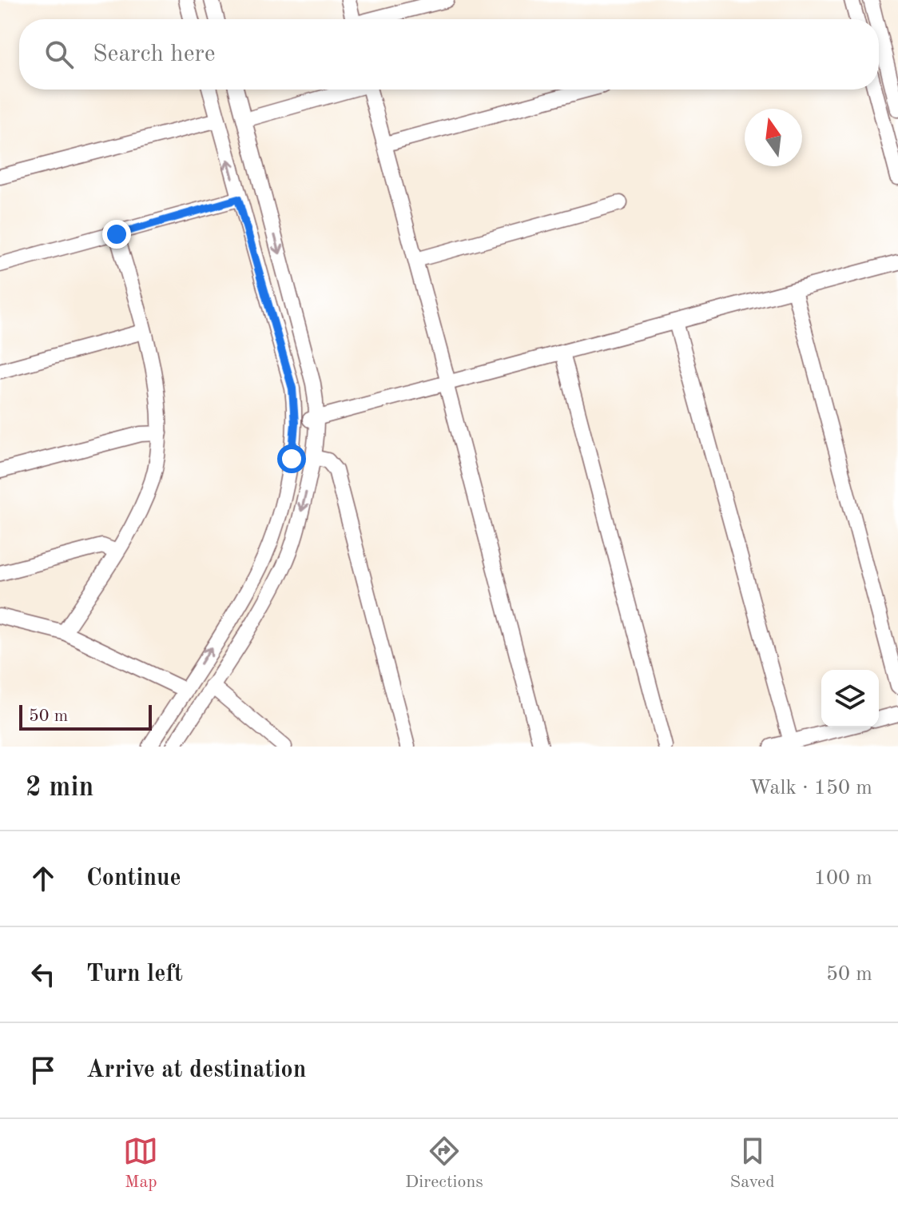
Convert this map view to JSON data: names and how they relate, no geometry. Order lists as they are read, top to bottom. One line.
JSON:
{"scale_bar":"50 m","north":"top","page":{"search":"Search here","scale":"50 m","heading":["2 min","Walk · 150 m"],"list":[["Continue","100 m"],["Turn left","50 m"],"Arrive at destination"],"nav":["Map","Directions","Saved"]}}
